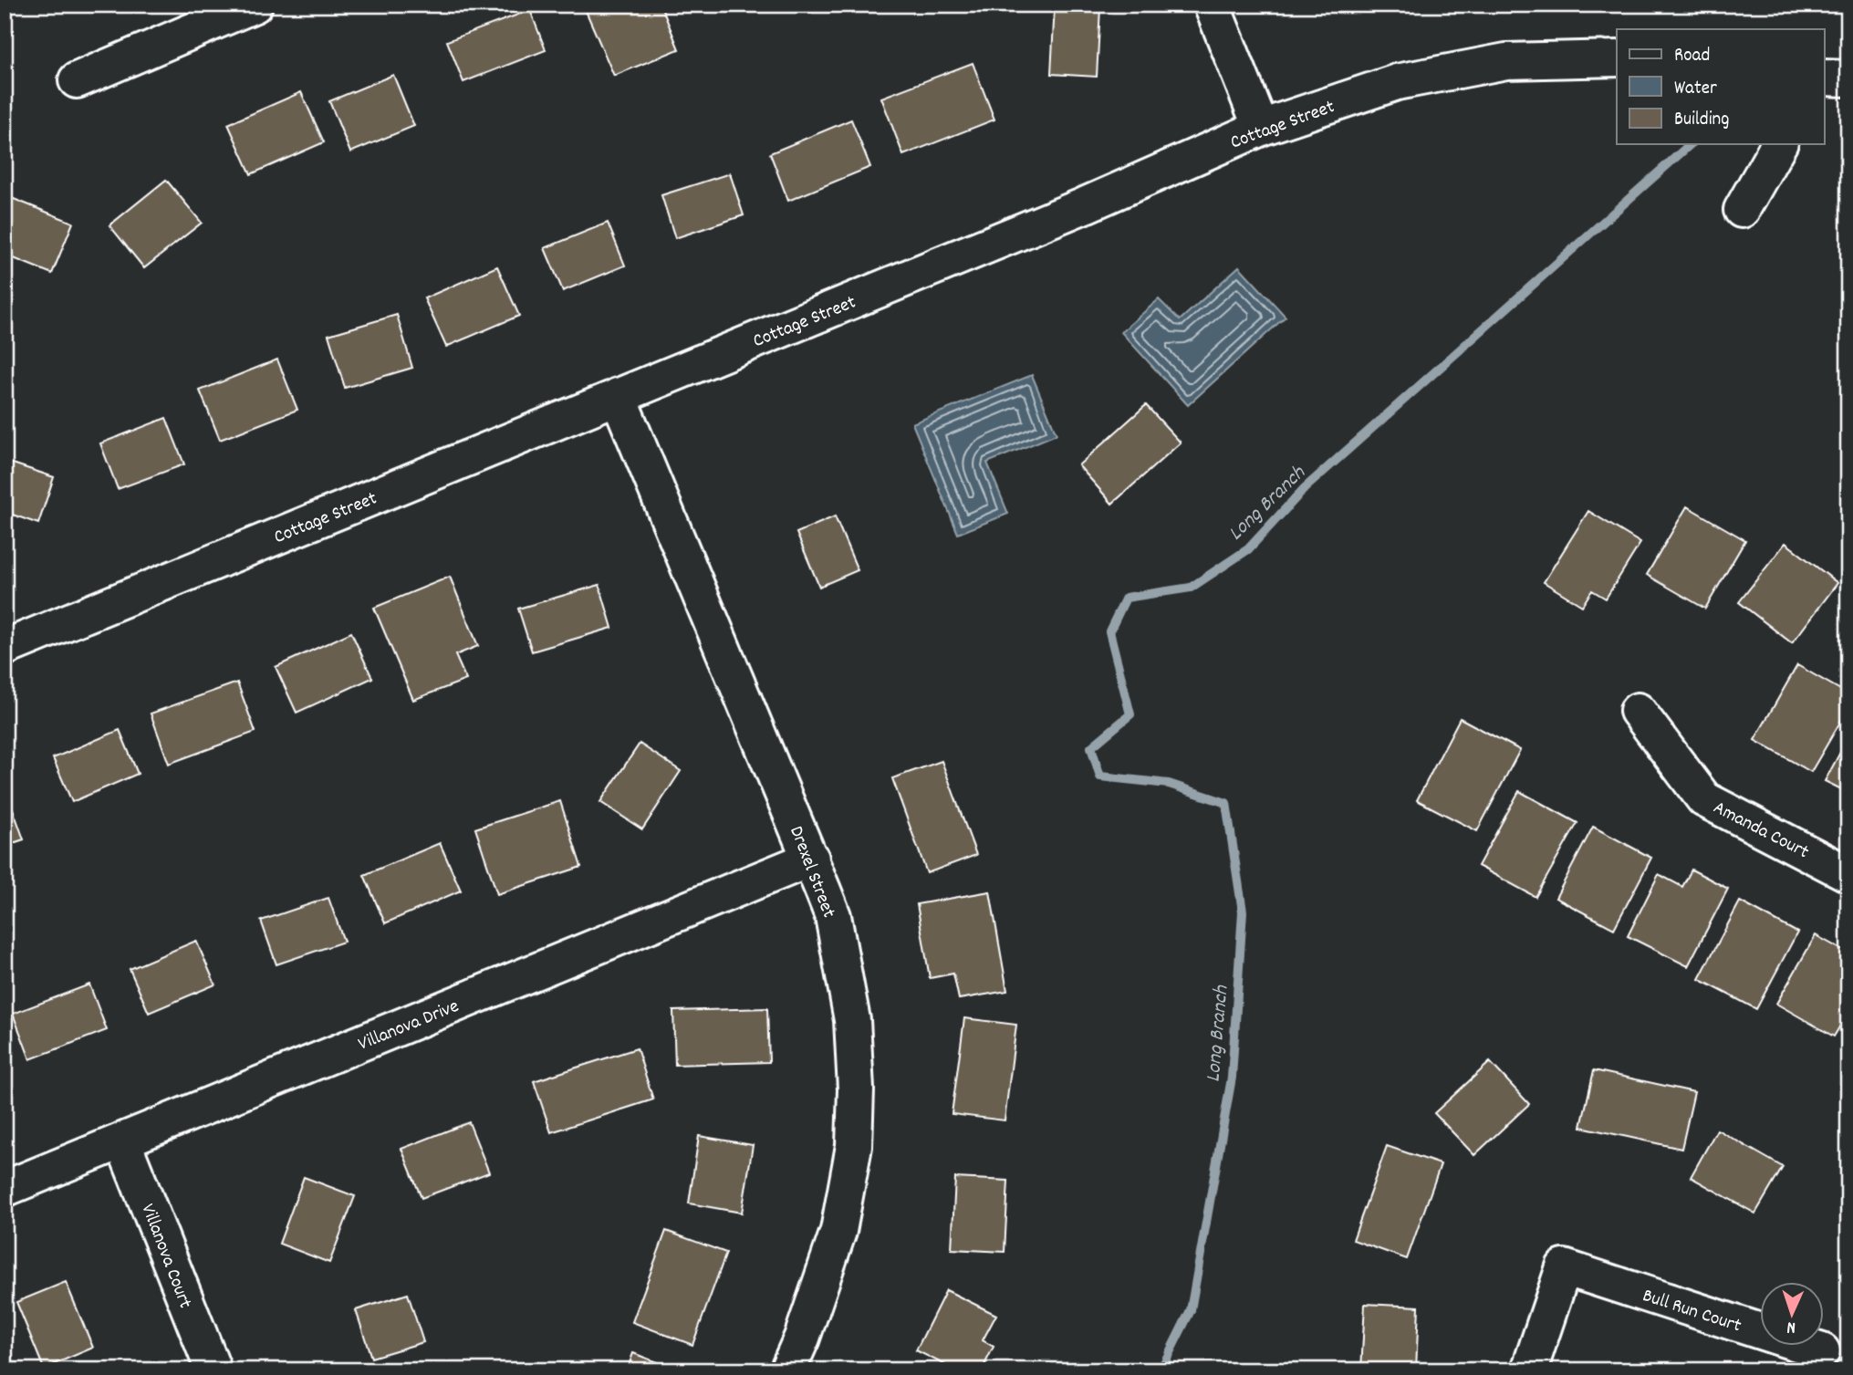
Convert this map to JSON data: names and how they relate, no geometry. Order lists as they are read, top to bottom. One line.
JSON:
{"streets":{"street":["Cottage Street","Amanda Court","Drexel Street","Villanova Drive","Villanova Court","Bull Run Court"]},"crossings":[["Cottage Street","Drexel Street"],["Drexel Street","Villanova Drive"],["Villanova Drive","Villanova Court"]],"water":["Long Branch"],"legend":["Road","Water","Building"],"north":"bottom"}
